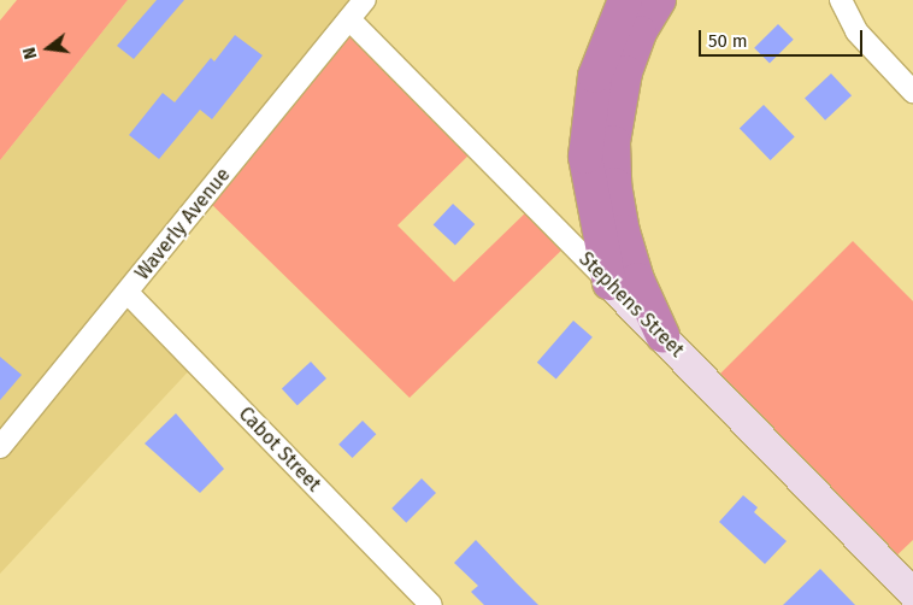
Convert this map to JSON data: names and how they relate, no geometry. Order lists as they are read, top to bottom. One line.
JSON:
{"streets":{"street":["Waverly Avenue","Stephens Street","Cabot Street"]},"crossings":[["Waverly Avenue","Stephens Street"],["Waverly Avenue","Cabot Street"]],"scale_bar":"50 m","north":"left"}
